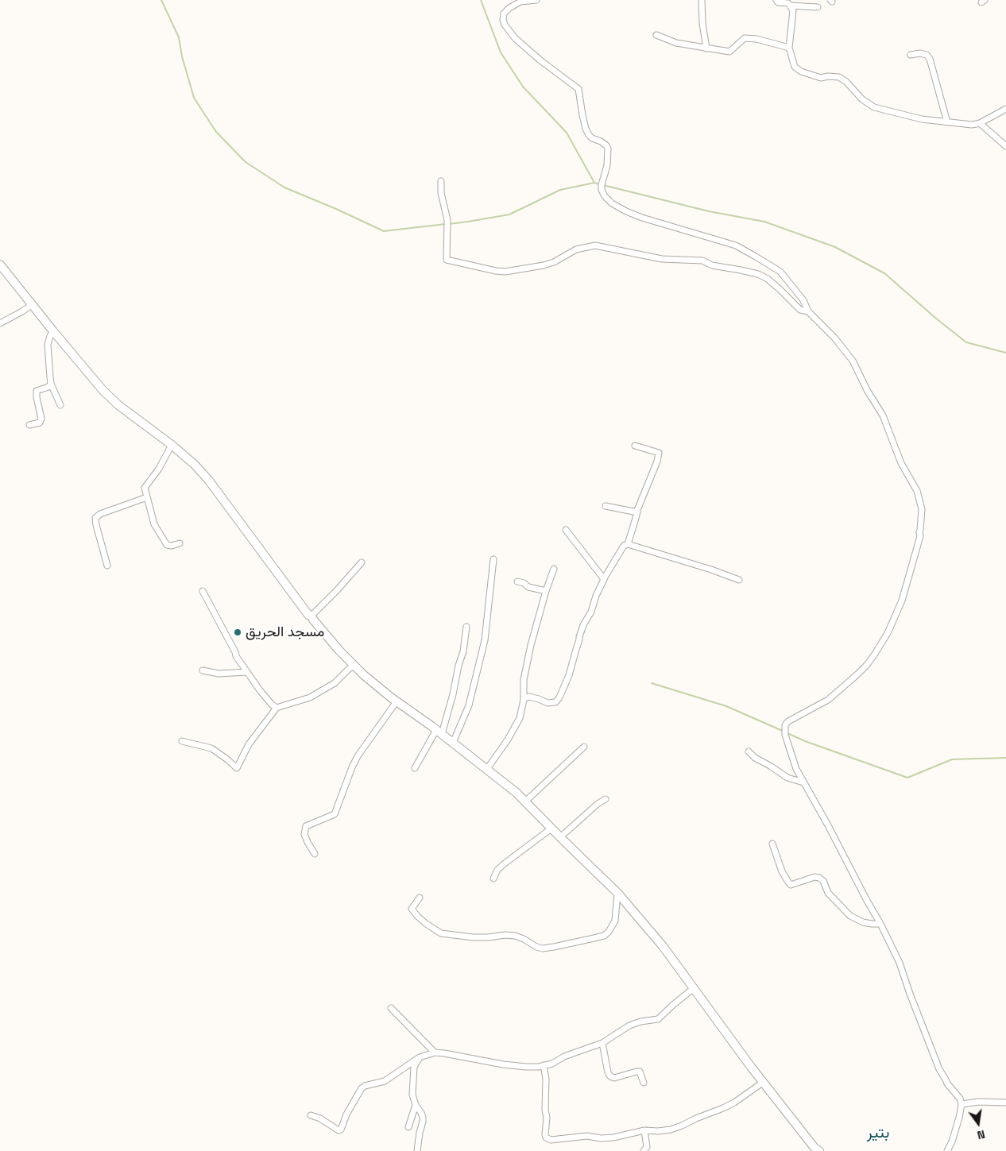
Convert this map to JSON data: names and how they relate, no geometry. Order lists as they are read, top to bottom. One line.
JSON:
{"districts":["بتير"],"places":["مسجد الحريق"],"north":"bottom"}
